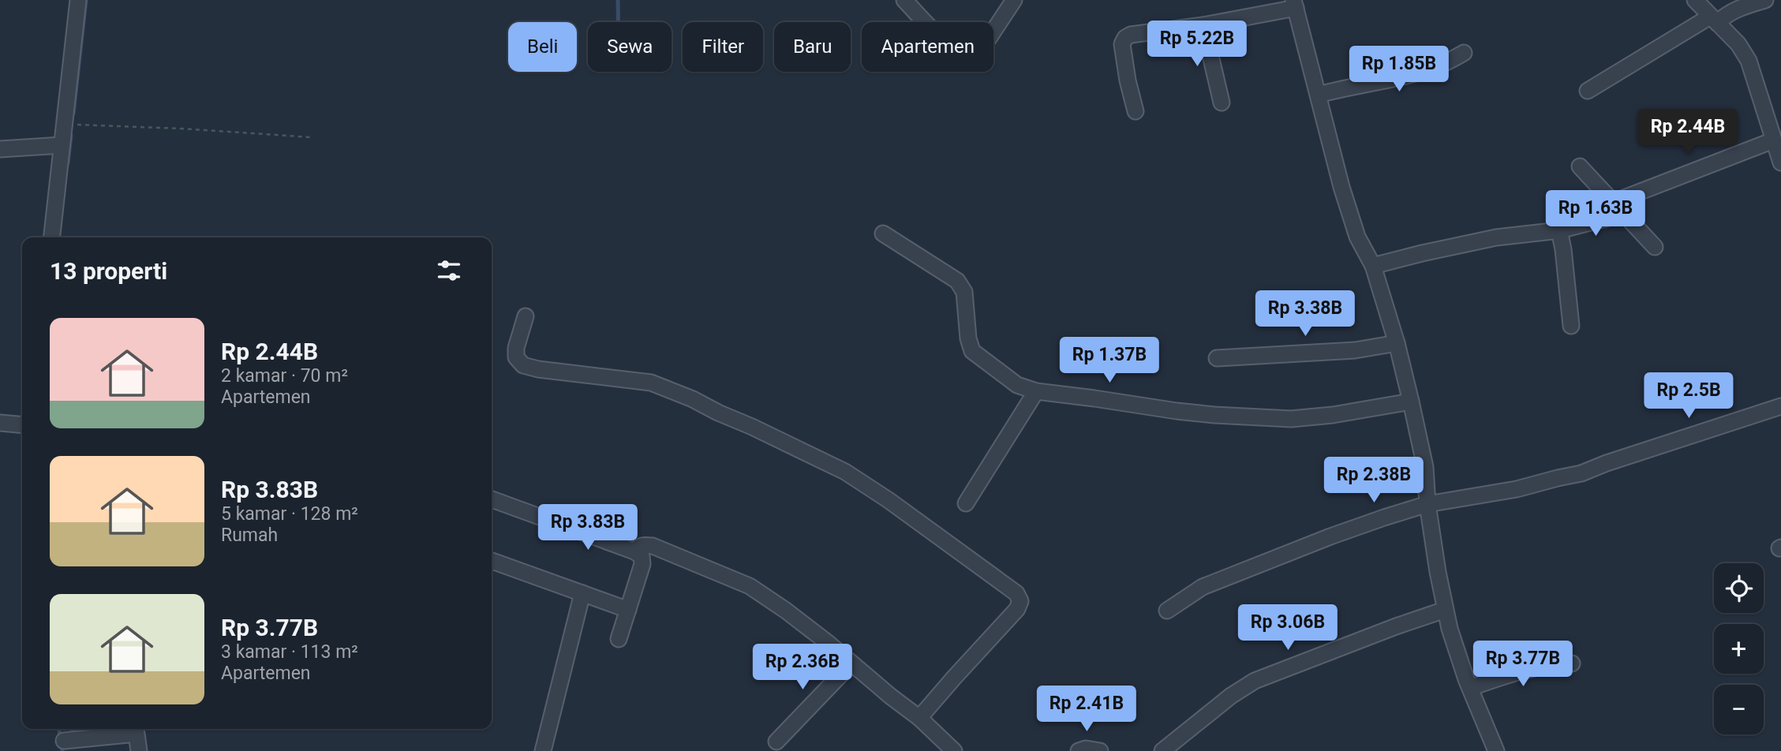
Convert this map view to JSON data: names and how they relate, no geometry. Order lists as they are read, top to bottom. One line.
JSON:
{"page":{"price":["Rp 5.22B","Rp 1.85B","Rp 2.44B","Rp 1.63B","Rp 3.38B","Rp 1.37B","Rp 2.5B","Rp 2.38B","Rp 3.83B","Rp 3.06B","Rp 3.77B","Rp 2.36B","Rp 2.41B"],"chip":["Beli","Sewa","Filter","Baru","Apartemen"],"heading":"13 properti","list":[{"name":"Rp 2.44B","note":"2 kamar · 70 m² · Apartemen"},{"name":"Rp 3.83B","note":"5 kamar · 128 m² · Rumah"},{"name":"Rp 3.77B","note":"3 kamar · 113 m² · Apartemen"}],"map_buttons":["+","−"]}}
